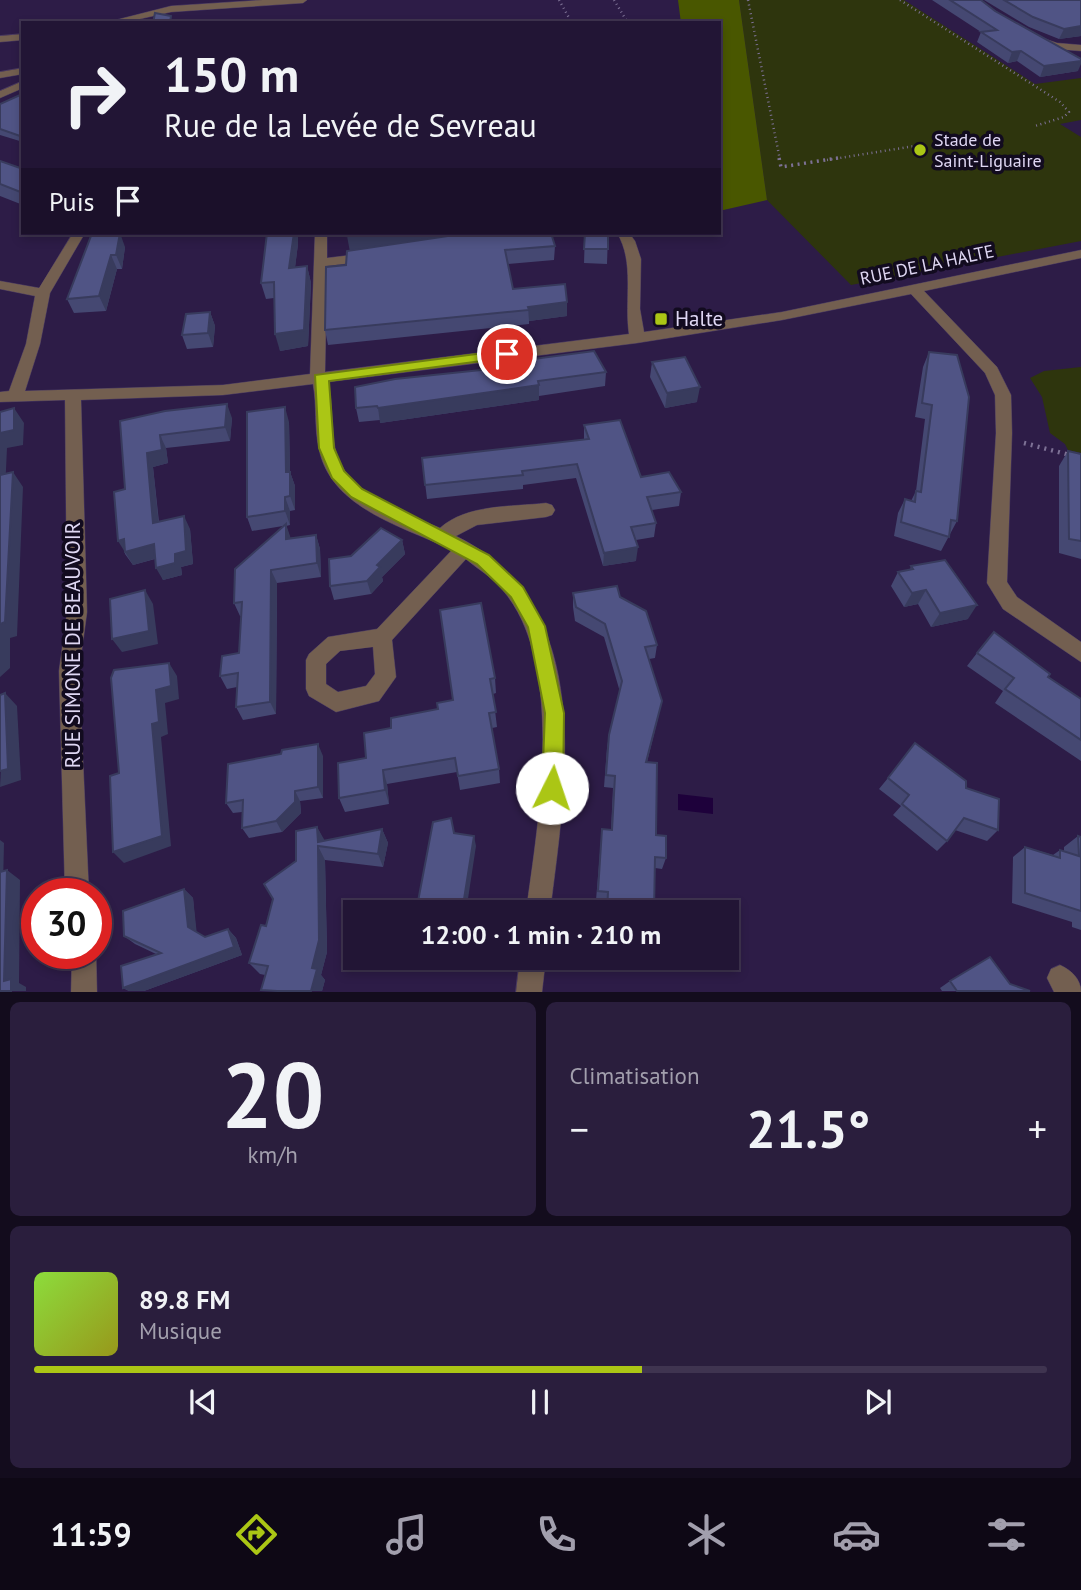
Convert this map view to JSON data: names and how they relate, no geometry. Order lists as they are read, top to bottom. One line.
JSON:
{"streets":{"street":["RUE DE LA HALTE","RUE SIMONE DE BEAUVOIR"]},"crossings":[["RUE DE LA HALTE","RUE SIMONE DE BEAUVOIR"]],"places":{"other":["Stade de Saint-Liguaire"],"transit":["Halte"]},"page":{"turn":["150 m","Rue de la Levée de Sevreau"],"then":"Puis","limit":"30","trip":"12:00 · 1 min · 210 m","tile":[["20","km/h"],"Climatisation"],"heat":["−","21.5°","+"],"song":["89.8 FM","Musique"],"tabs":"11:59"}}
